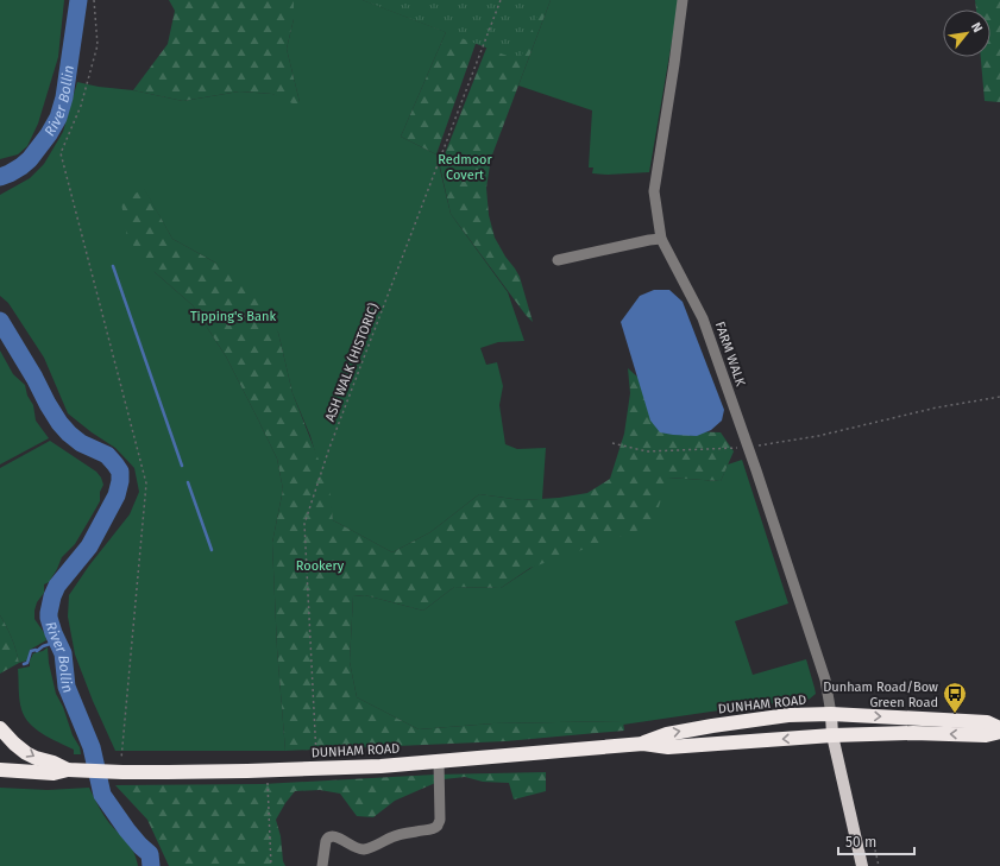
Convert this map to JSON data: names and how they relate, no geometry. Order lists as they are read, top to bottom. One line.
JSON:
{"streets":{"highway":["DUNHAM ROAD"],"lane":["FARM WALK"],"path":["ASH WALK (HISTORIC)"]},"crossings":[["FARM WALK","DUNHAM ROAD"]],"water":["River Bollin"],"parks":["Redmoor Covert","Tipping's Bank","Rookery"],"places":{"bus stop":["Dunham Road/Bow Green Road"]},"scale_bar":"50 m","north":"top right"}
